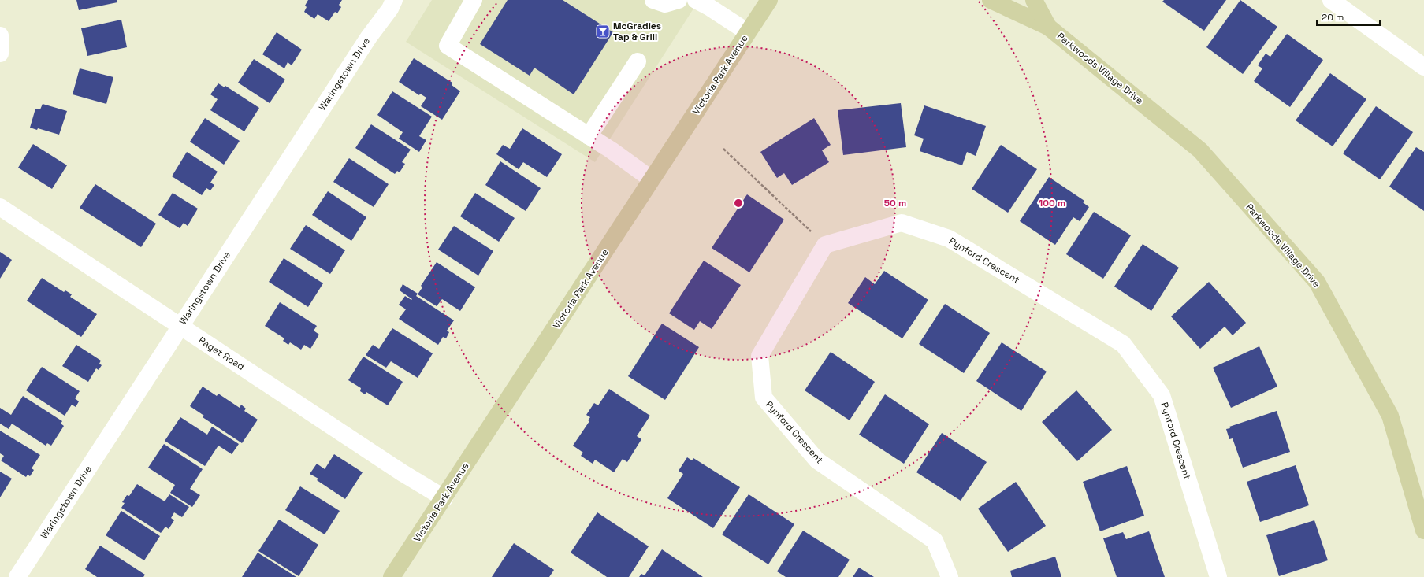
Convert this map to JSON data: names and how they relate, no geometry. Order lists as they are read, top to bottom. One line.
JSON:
{"streets":{"main road":["Parkwoods Village Drive","Victoria Park Avenue"],"street":["Waringstown Drive","Pynford Crescent","Paget Road"]},"crossings":[["Waringstown Drive","Paget Road"],["Victoria Park Avenue","Paget Road"]],"places":{"bar":["McGradies Tap & Grill"]},"scale_bar":"20 m","rings":["50 m","100 m"]}
